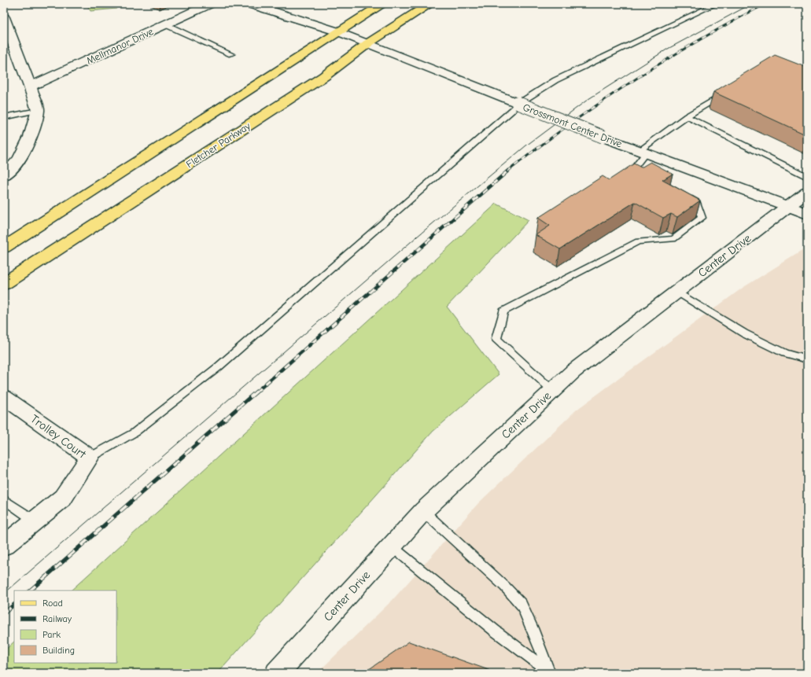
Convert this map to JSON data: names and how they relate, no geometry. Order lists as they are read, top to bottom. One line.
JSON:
{"streets":{"main road":["Fletcher Parkway"],"street":["Mellmanor Drive","Grossmont Center Drive","Center Drive","Trolley Court"]},"crossings":[["Grossmont Center Drive","Fletcher Parkway"],["Grossmont Center Drive","Center Drive"]],"legend":["Road","Railway","Park","Building"]}
